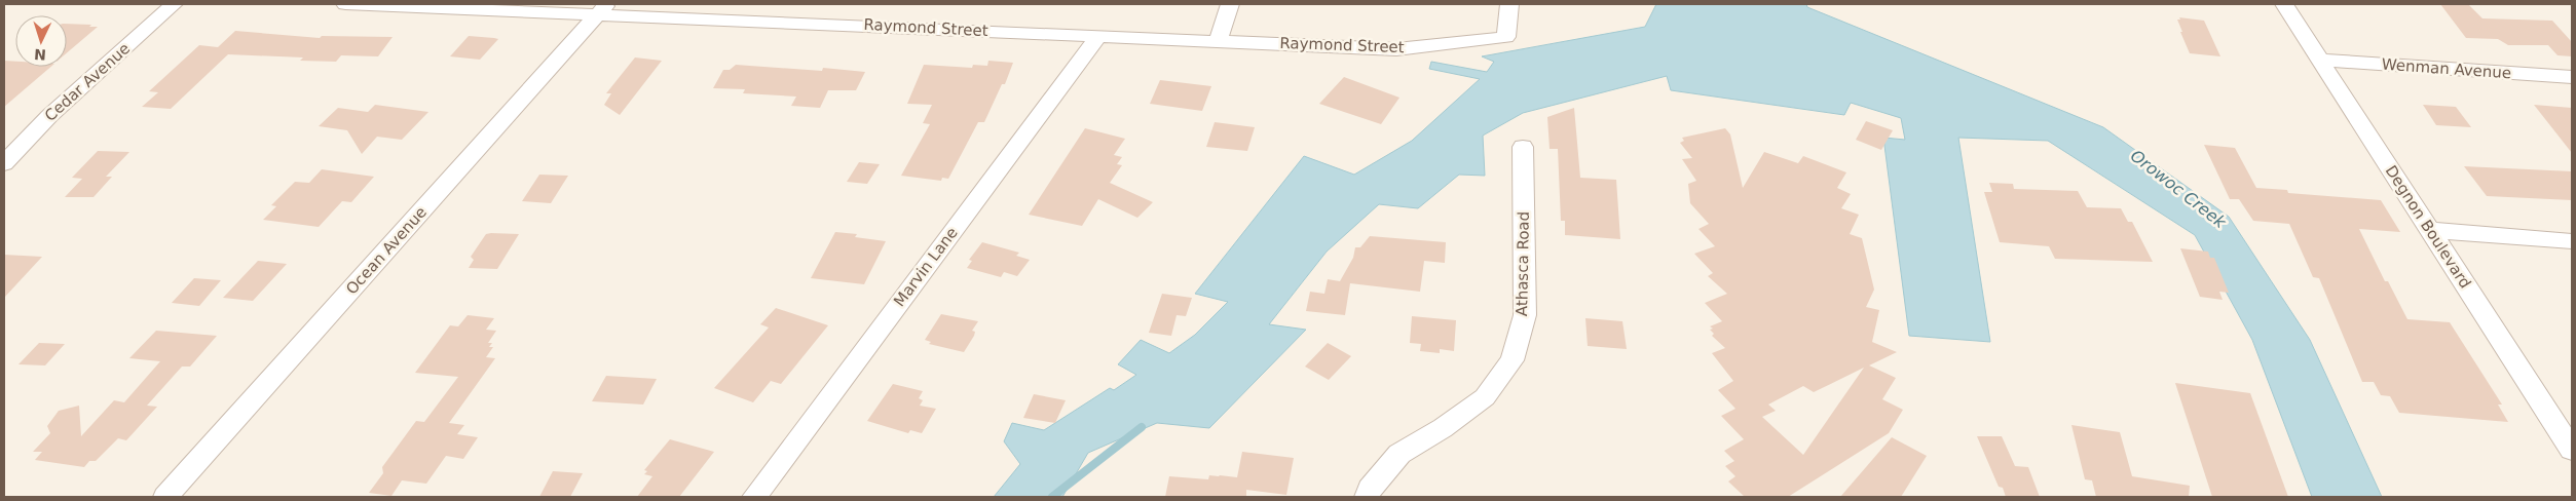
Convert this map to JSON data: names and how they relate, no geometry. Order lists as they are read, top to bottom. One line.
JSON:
{"streets":{"street":["Raymond Street","Wenman Avenue","Cedar Avenue","Degnon Boulevard","Ocean Avenue","Athasca Road","Marvin Lane"]},"crossings":[["Raymond Street","Ocean Avenue"],["Raymond Street","Marvin Lane"],["Wenman Avenue","Degnon Boulevard"]],"water":["Orowoc Creek"],"north":"bottom"}
